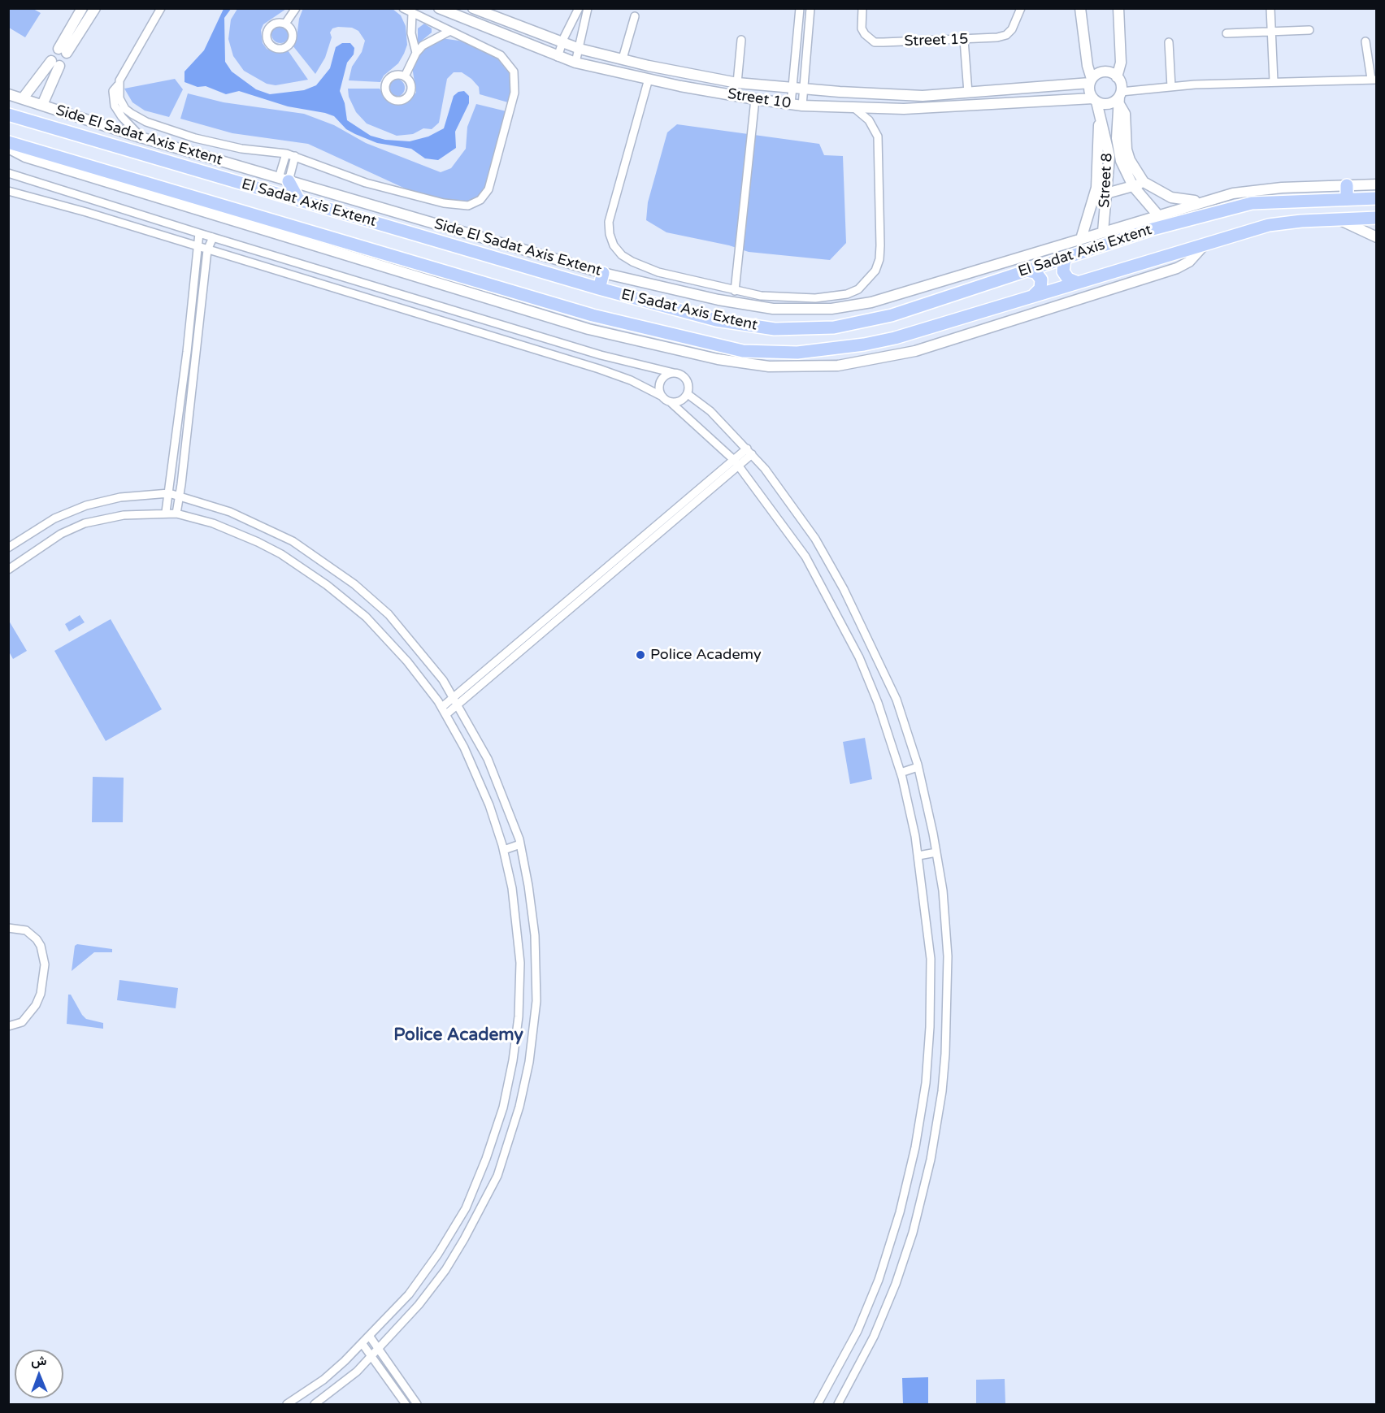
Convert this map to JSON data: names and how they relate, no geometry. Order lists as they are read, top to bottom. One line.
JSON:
{"streets":{"main road":["El Sadat Axis Extent"],"street":["Street 15","Street 10","Side El Sadat Axis Extent","Street 8"]},"crossings":[["Street 10","Street 8"],["Side El Sadat Axis Extent","Street 8"]],"districts":["Police Academy"],"places":["Police Academy"],"north":"top"}
